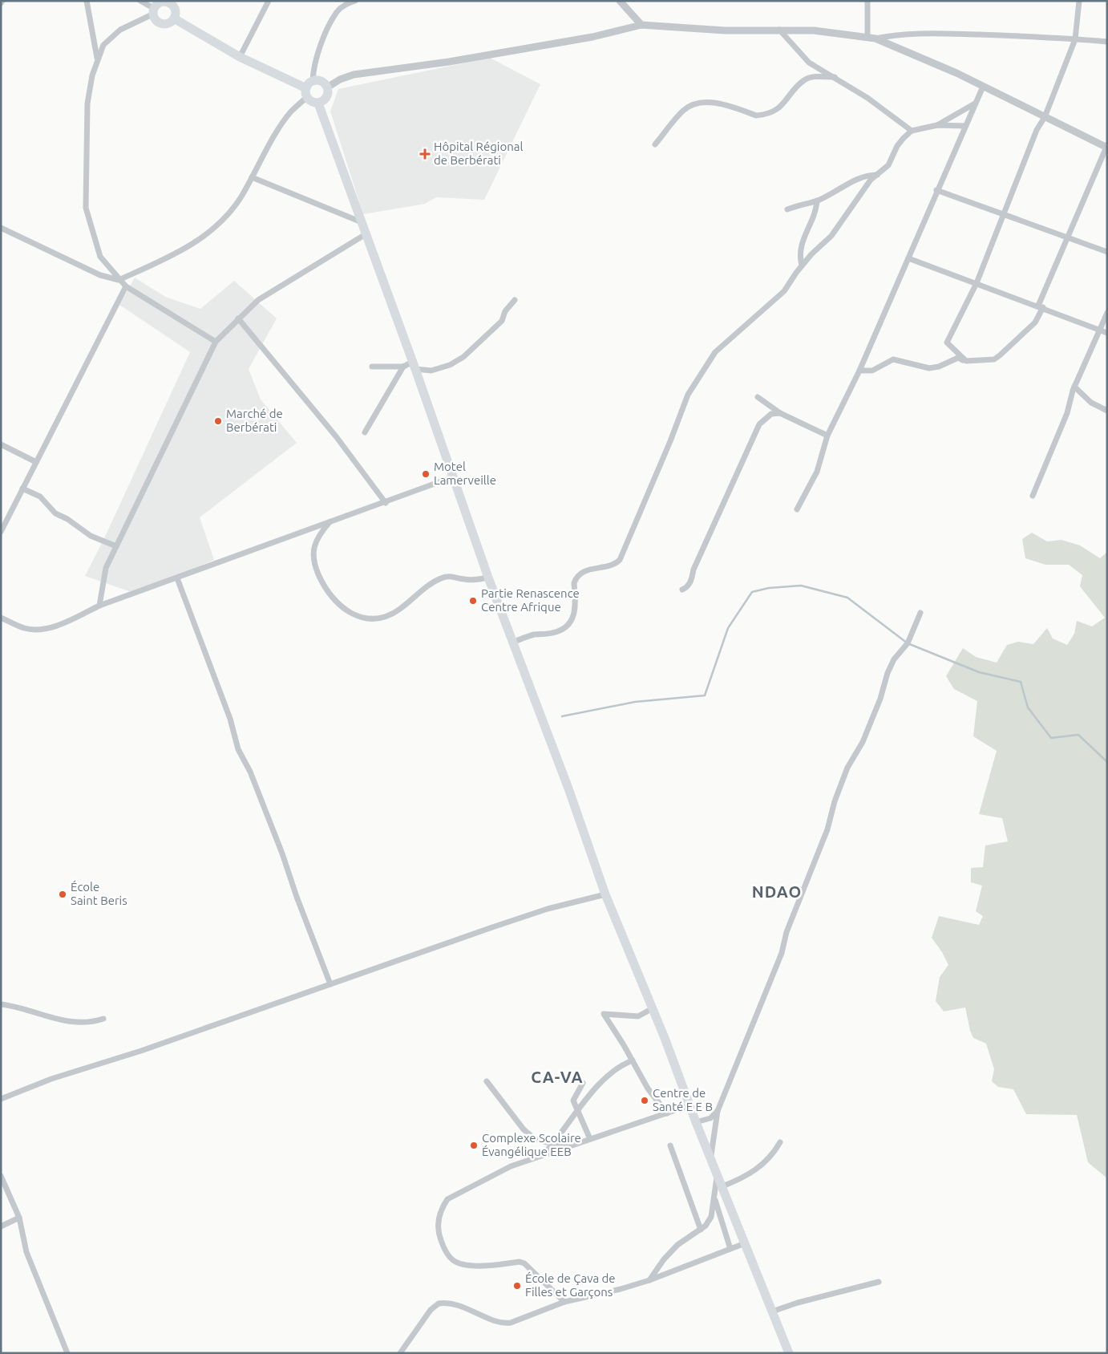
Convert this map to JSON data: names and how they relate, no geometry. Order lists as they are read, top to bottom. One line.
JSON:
{"districts":["NDAO","CA-VA"],"places":{"health":["Hôpital Régional de Berbérati"],"other":["Marché de Berbérati","Motel Lamerveille","Partie Renascence Centre Afrique","École Saint Beris","Centre de Santé E E B","Complexe Scolaire Évangélique EEB","École de Çava de Filles et Garçons"]}}
